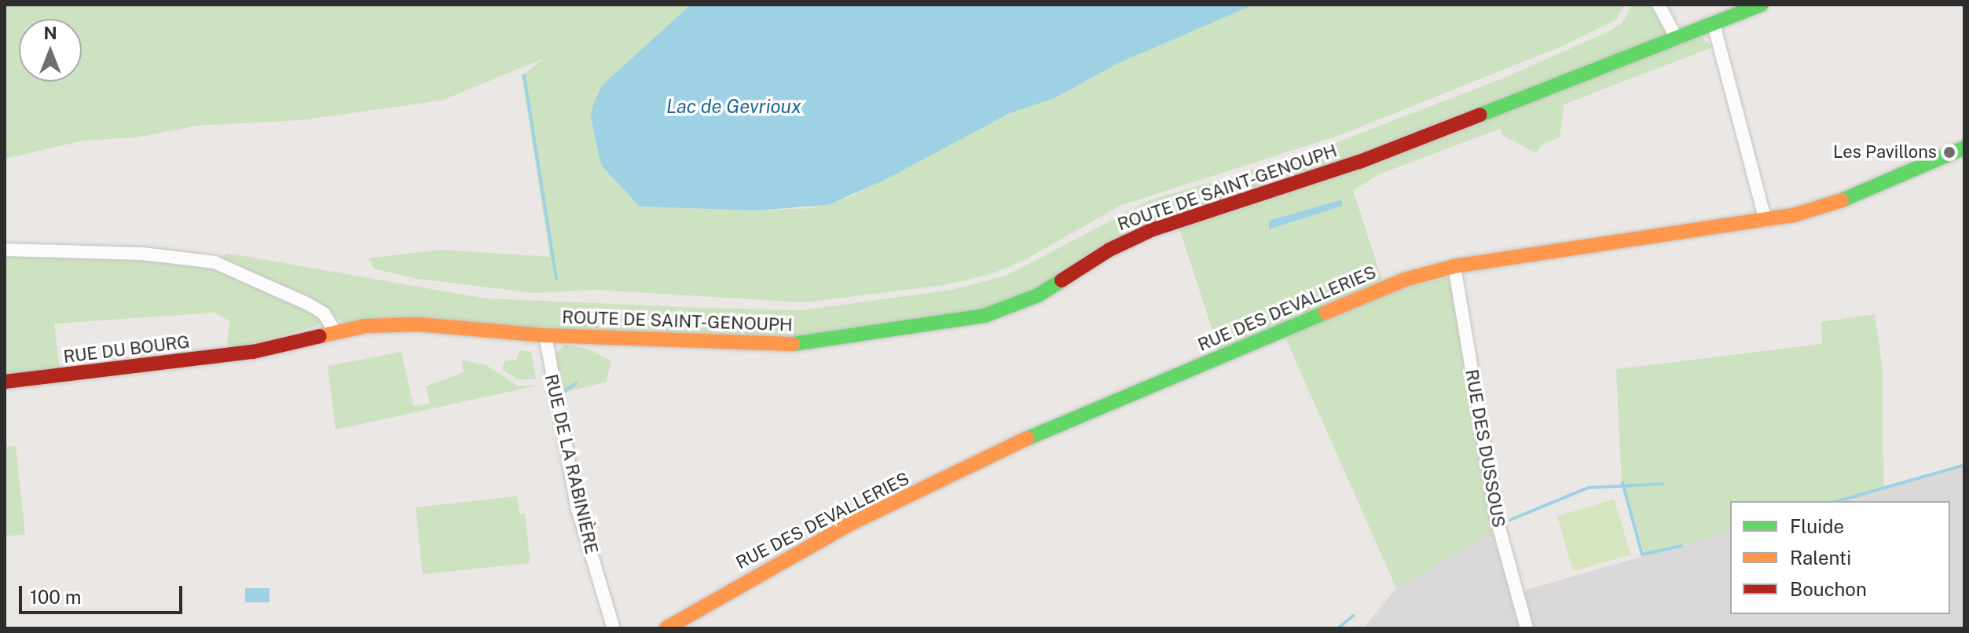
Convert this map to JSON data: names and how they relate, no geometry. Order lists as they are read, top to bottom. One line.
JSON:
{"streets":{"street":["ROUTE DE SAINT-GENOUPH","RUE DES DEVALLERIES","RUE DU BOURG","RUE DES DUSSOUS","RUE DE LA RABINIÈRE"]},"crossings":[["ROUTE DE SAINT-GENOUPH","RUE DU BOURG"],["ROUTE DE SAINT-GENOUPH","RUE DE LA RABINIÈRE"],["RUE DES DEVALLERIES","RUE DES DUSSOUS"]],"water":["Lac de Gevrioux"],"places":["Les Pavillons"],"legend":["Fluide","Ralenti","Bouchon"],"scale_bar":"100 m","north":"top"}
